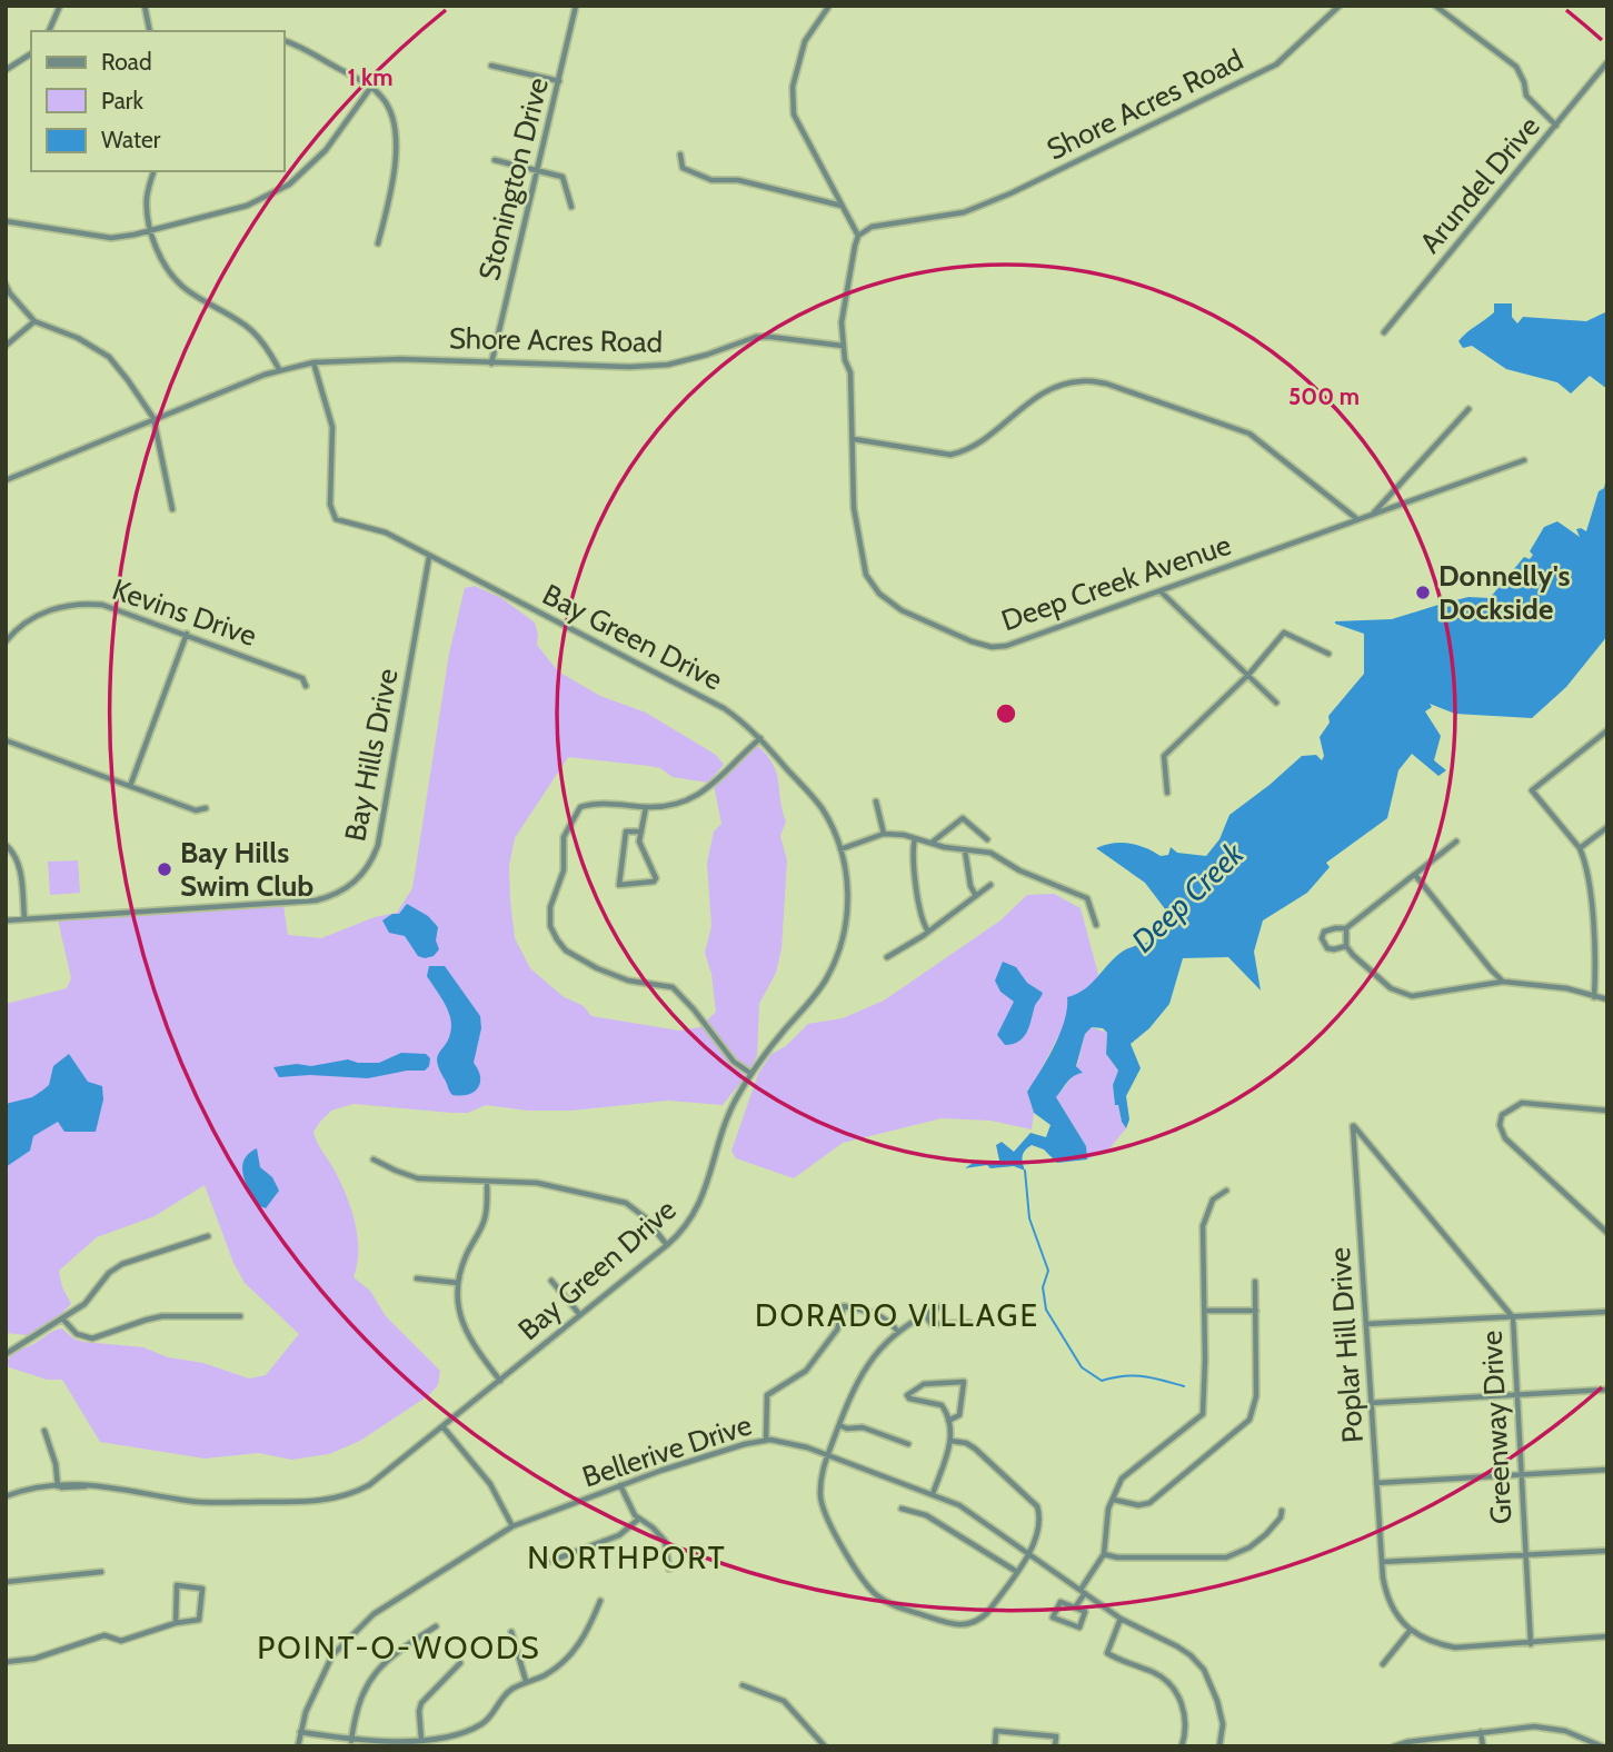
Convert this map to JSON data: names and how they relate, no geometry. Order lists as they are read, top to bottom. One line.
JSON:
{"streets":{"street":["Shore Acres Road","Stonington Drive","Arundel Drive","Deep Creek Avenue","Kevins Drive","Bay Green Drive","Bay Hills Drive","Poplar Hill Drive","Greenway Drive","Bellerive Drive"]},"crossings":[["Shore Acres Road","Stonington Drive"],["Shore Acres Road","Deep Creek Avenue"],["Shore Acres Road","Bay Green Drive"],["Bay Green Drive","Bay Hills Drive"],["Poplar Hill Drive","Greenway Drive"]],"districts":["DORADO VILLAGE","NORTHPORT","POINT-O-WOODS"],"water":["Deep Creek"],"places":["Donnelly's Dockside","Bay Hills Swim Club"],"legend":["Road","Park","Water"],"rings":["1 km","500 m"]}
